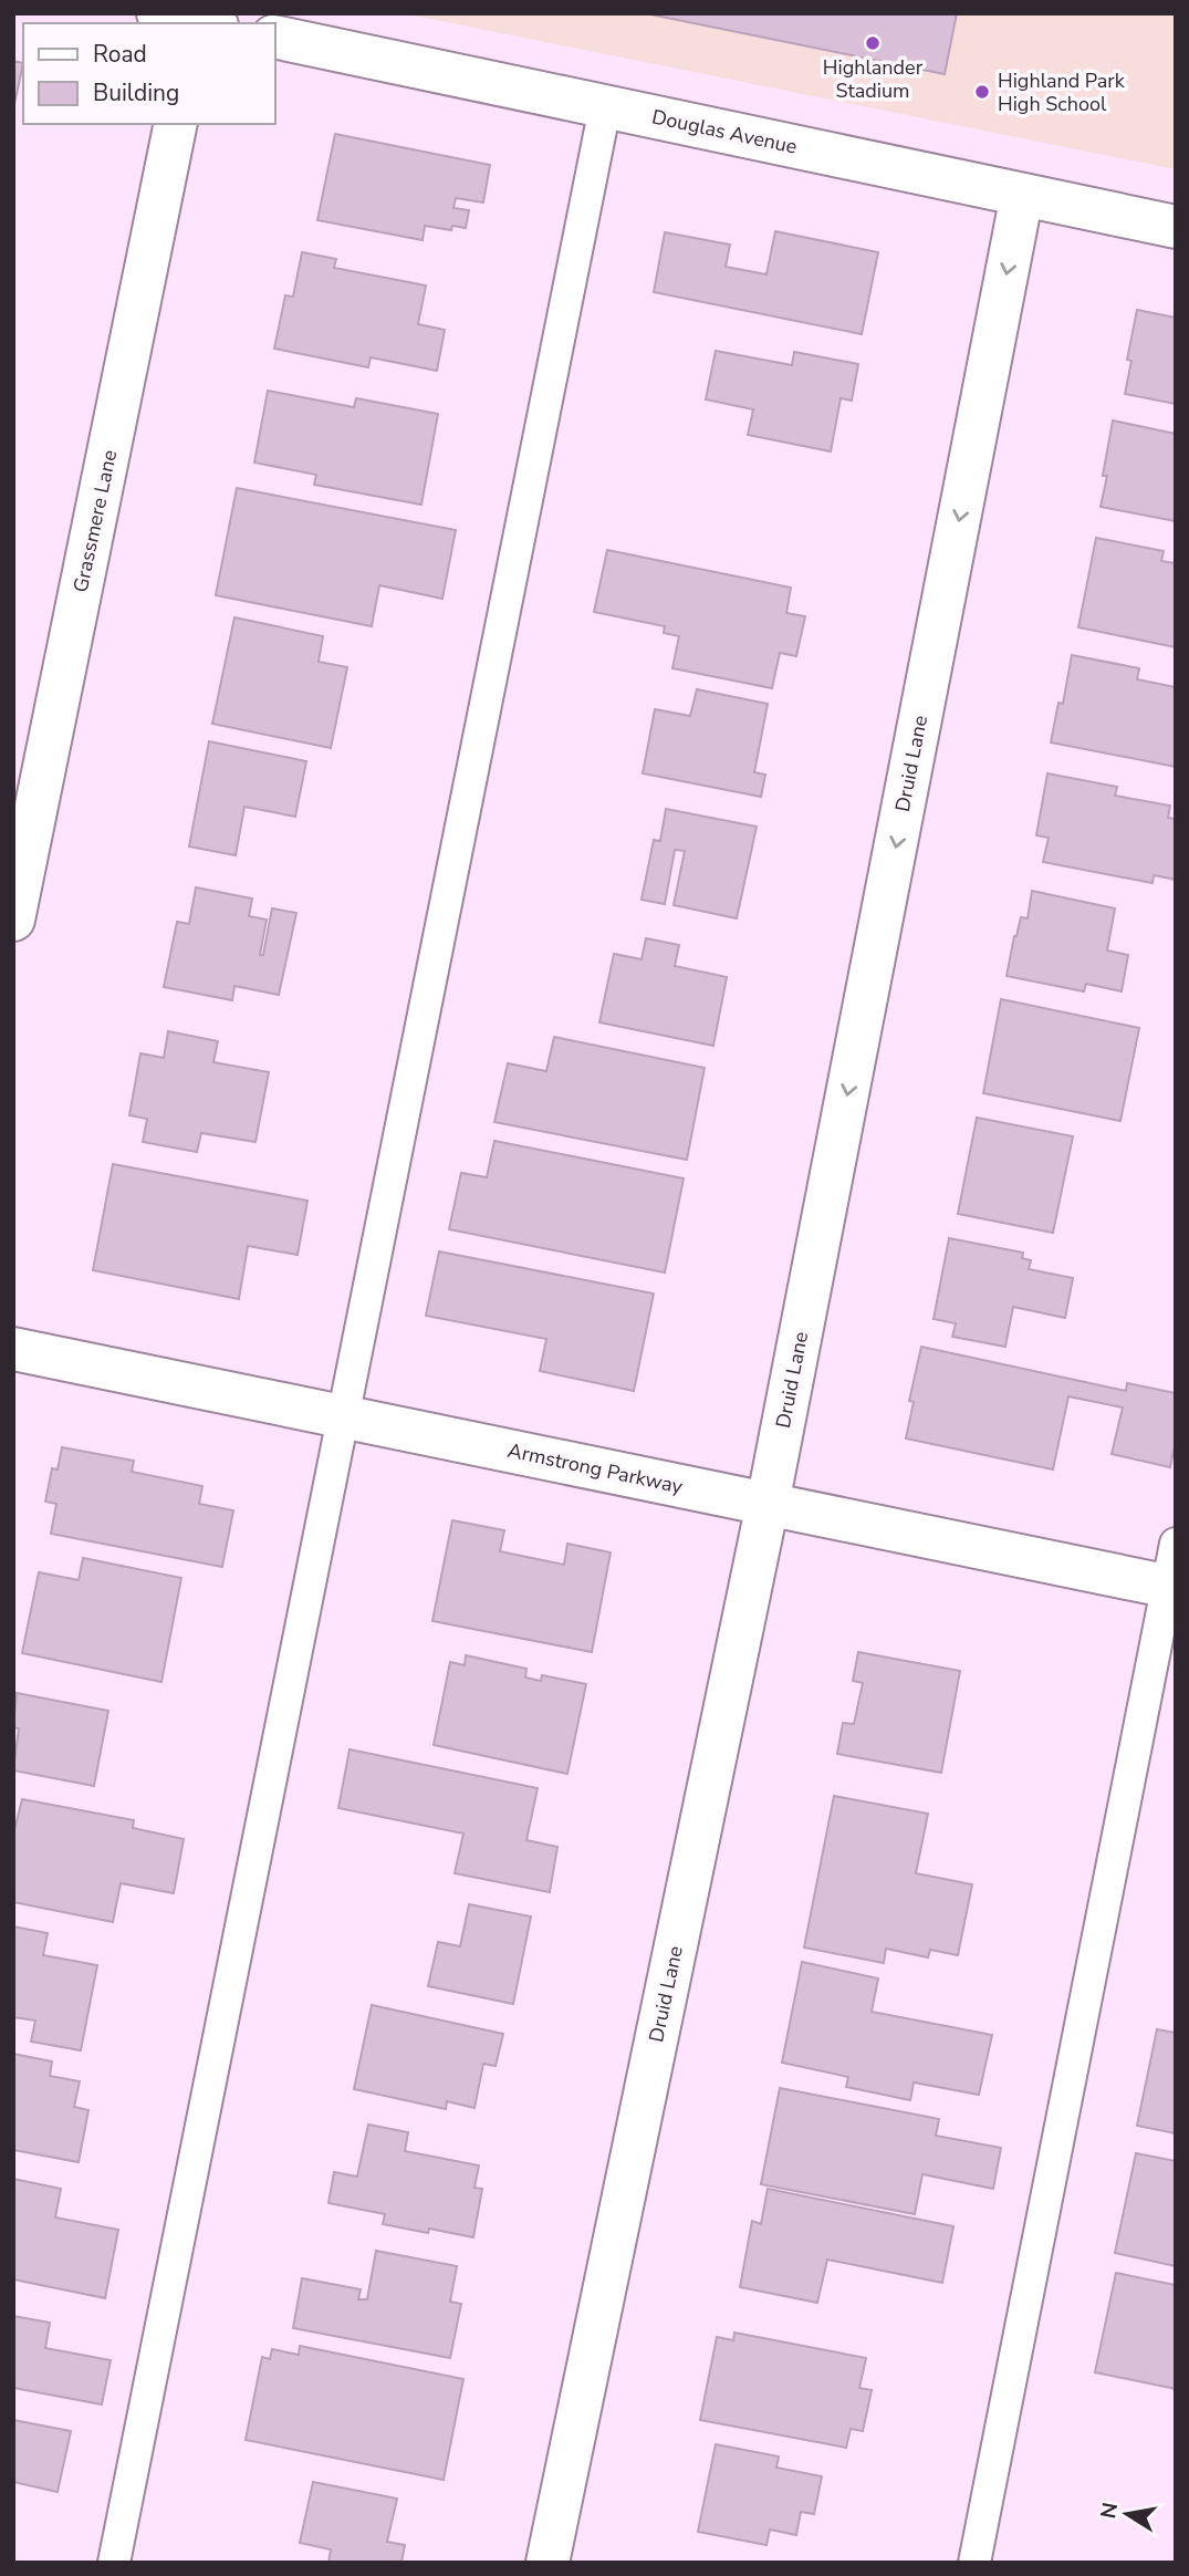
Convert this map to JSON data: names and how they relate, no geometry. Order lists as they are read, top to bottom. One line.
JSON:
{"streets":{"street":["Douglas Avenue","Grassmere Lane","Druid Lane","Armstrong Parkway"]},"crossings":[["Douglas Avenue","Druid Lane"],["Druid Lane","Armstrong Parkway"]],"one_way":["Druid Lane"],"places":["Highlander Stadium","Highland Park High School"],"legend":["Road","Building"],"north":"left"}
